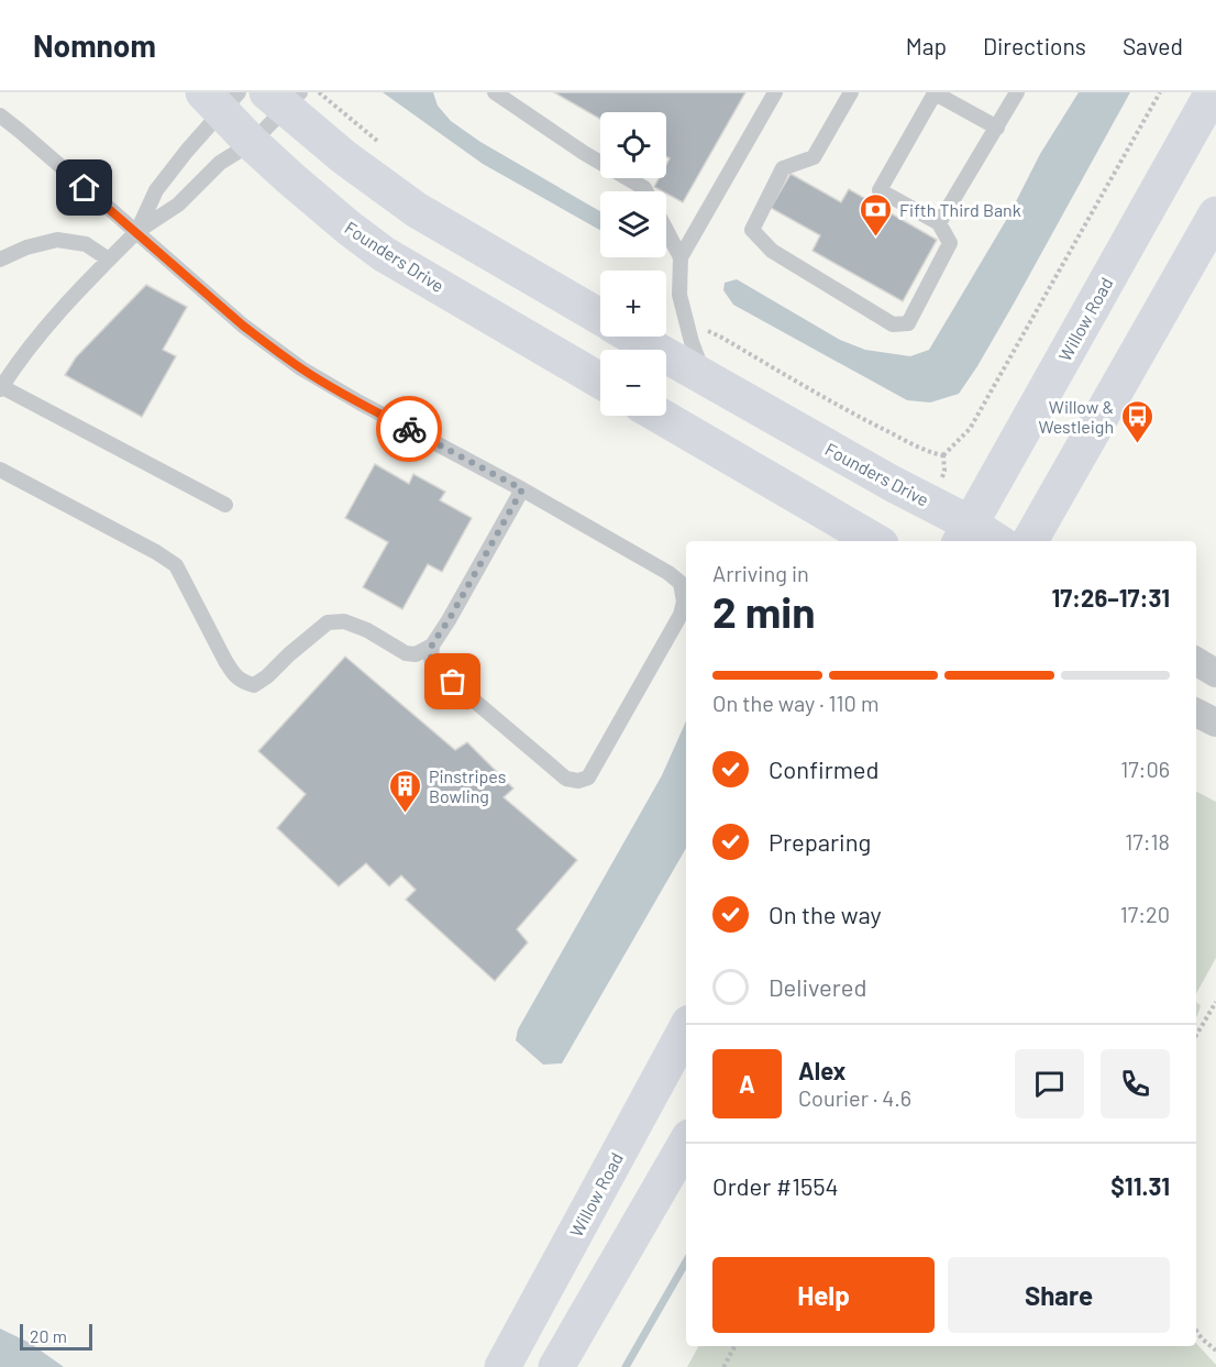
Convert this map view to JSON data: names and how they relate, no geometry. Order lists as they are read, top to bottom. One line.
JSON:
{"streets":{"main road":["Founders Drive","Willow Road"]},"crossings":[["Founders Drive","Willow Road"]],"places":{"bank":["Fifth Third Bank"],"bus stop":["Willow & Westleigh"],"building":["Pinstripes Bowling"]},"scale_bar":"20 m","page":{"header":"Nomnom","nav":["Map","Directions","Saved"],"map_buttons":["+","−"],"heading":["2 min","Arriving in","17:26–17:31"],"panel":["Alex","Courier · 4.6","Order #1554","$11.31"],"bar":"On the way · 110 m","list":[["Confirmed","17:06"],["Preparing","17:18"],["On the way","17:20"],"Delivered"],"round":"A","buttons":["Help","Share"],"scale":"20 m"}}
